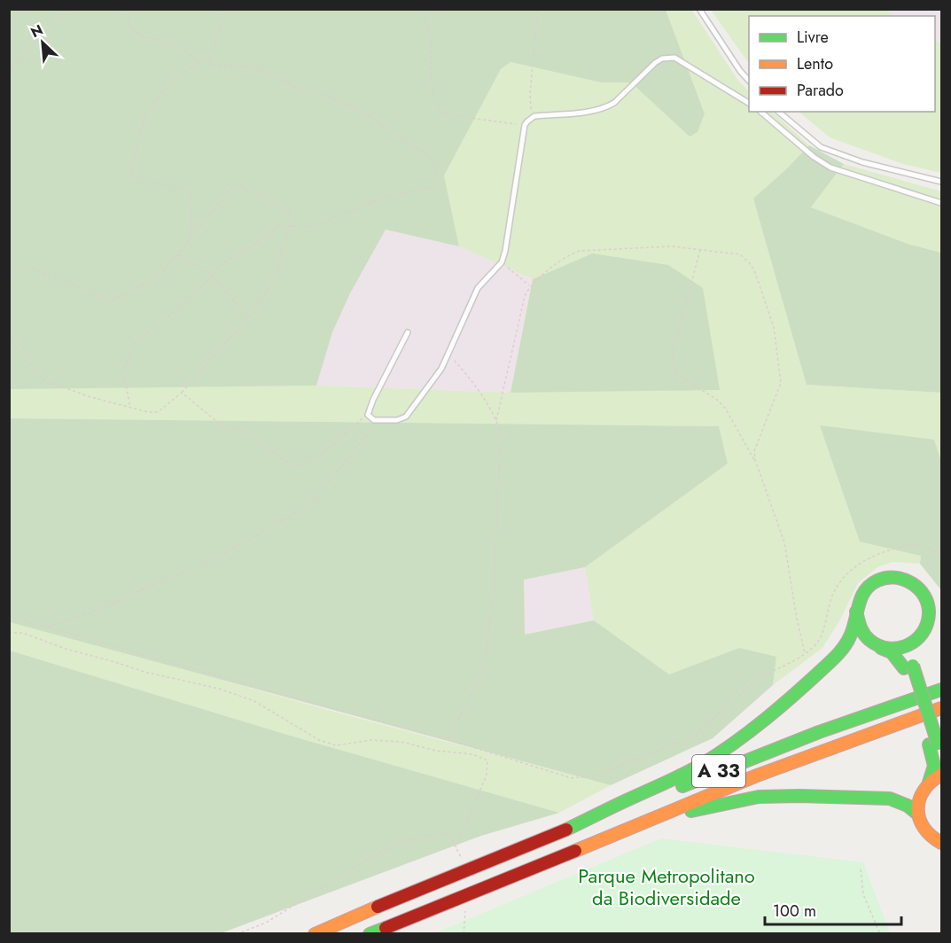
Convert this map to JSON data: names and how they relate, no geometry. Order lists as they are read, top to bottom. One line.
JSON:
{"streets":{"highway":["A 33"]},"parks":["Parque Metropolitano da Biodiversidade"],"legend":["Livre","Lento","Parado"],"scale_bar":"100 m","north":"top left"}
